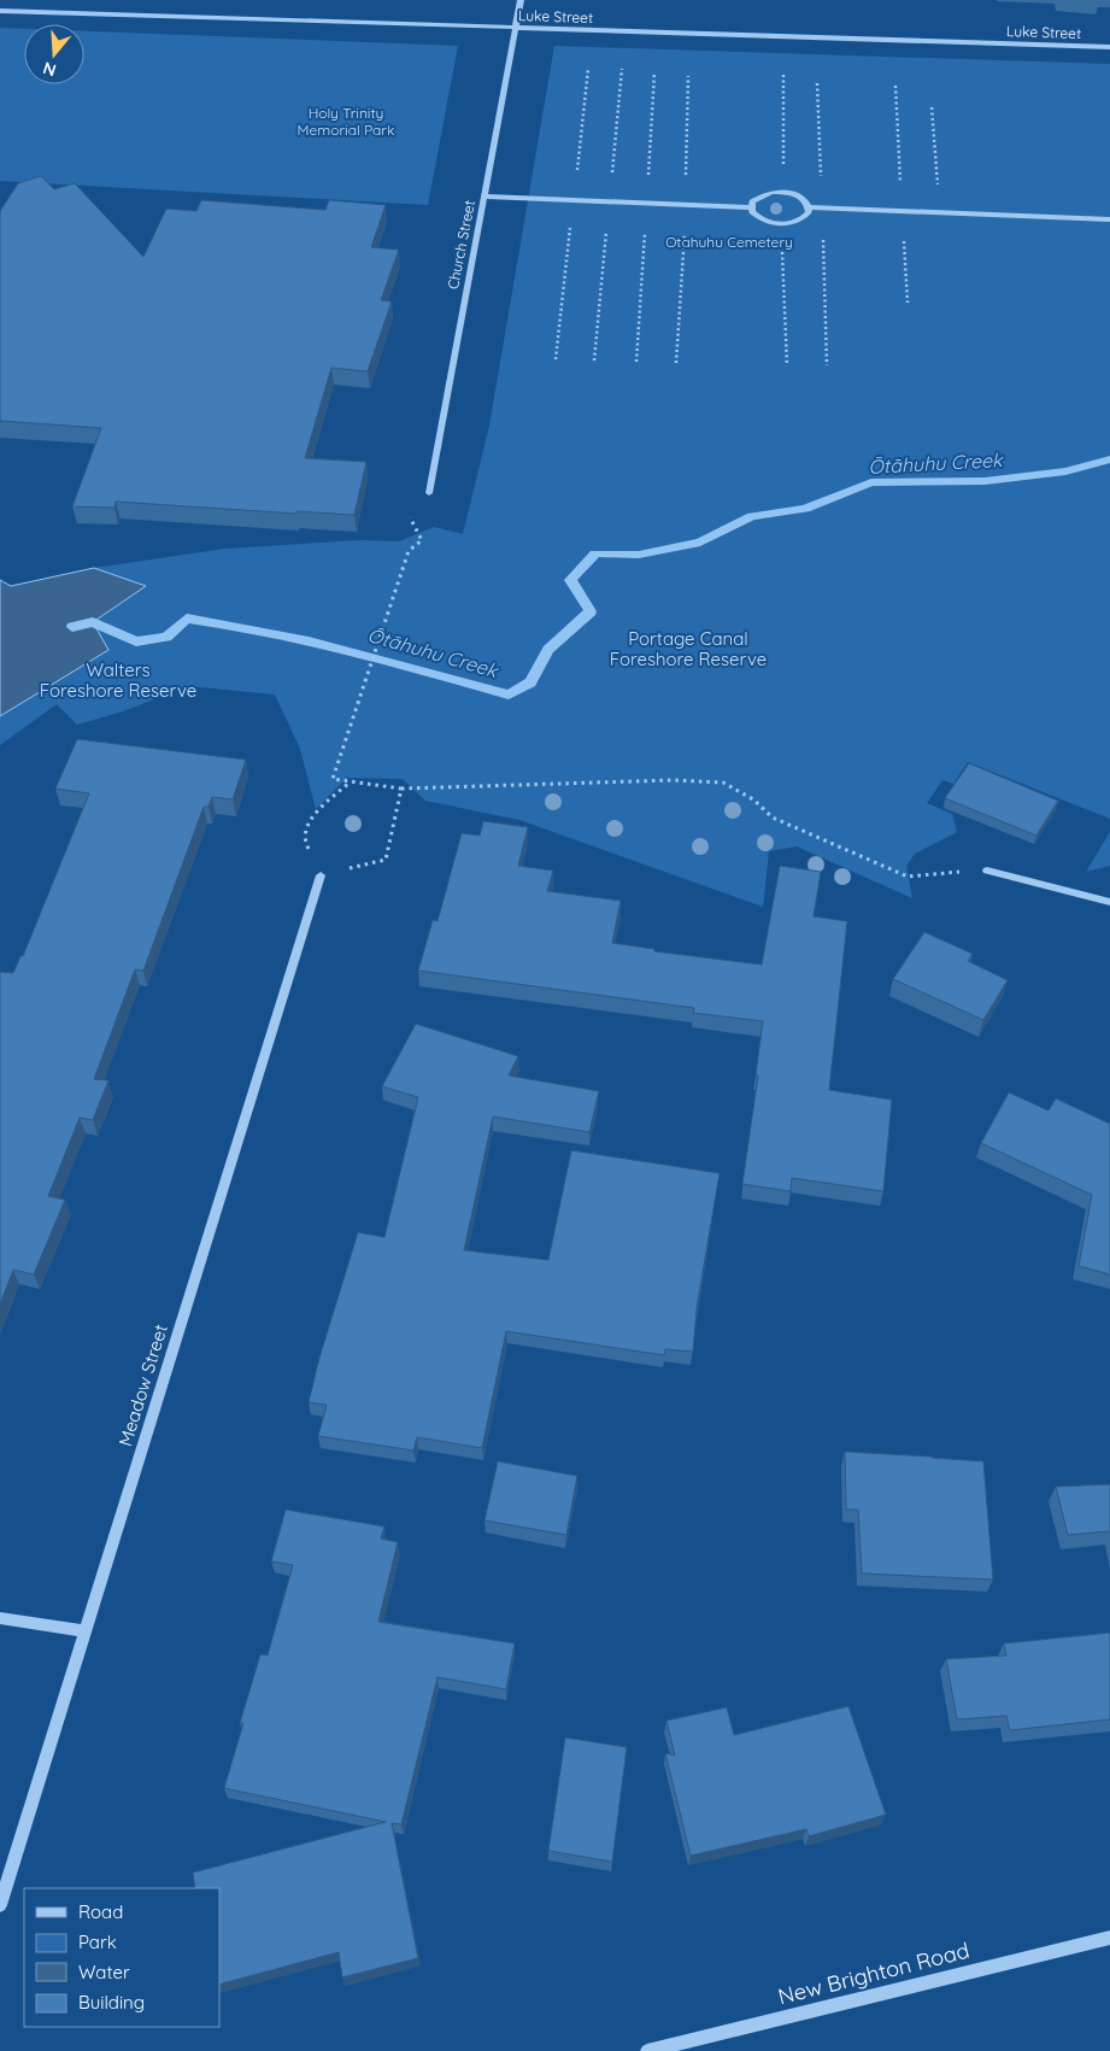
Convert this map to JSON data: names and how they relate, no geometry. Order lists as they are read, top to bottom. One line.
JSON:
{"streets":{"street":["Luke Street","Church Street","Meadow Street","New Brighton Road"]},"crossings":[["Luke Street","Church Street"]],"water":["Ōtāhuhu Creek"],"parks":["Holy Trinity Memorial Park","Otahuhu Cemetery","Portage Canal Foreshore Reserve","Walters Foreshore Reserve"],"legend":["Road","Park","Water","Building"],"north":"bottom"}
